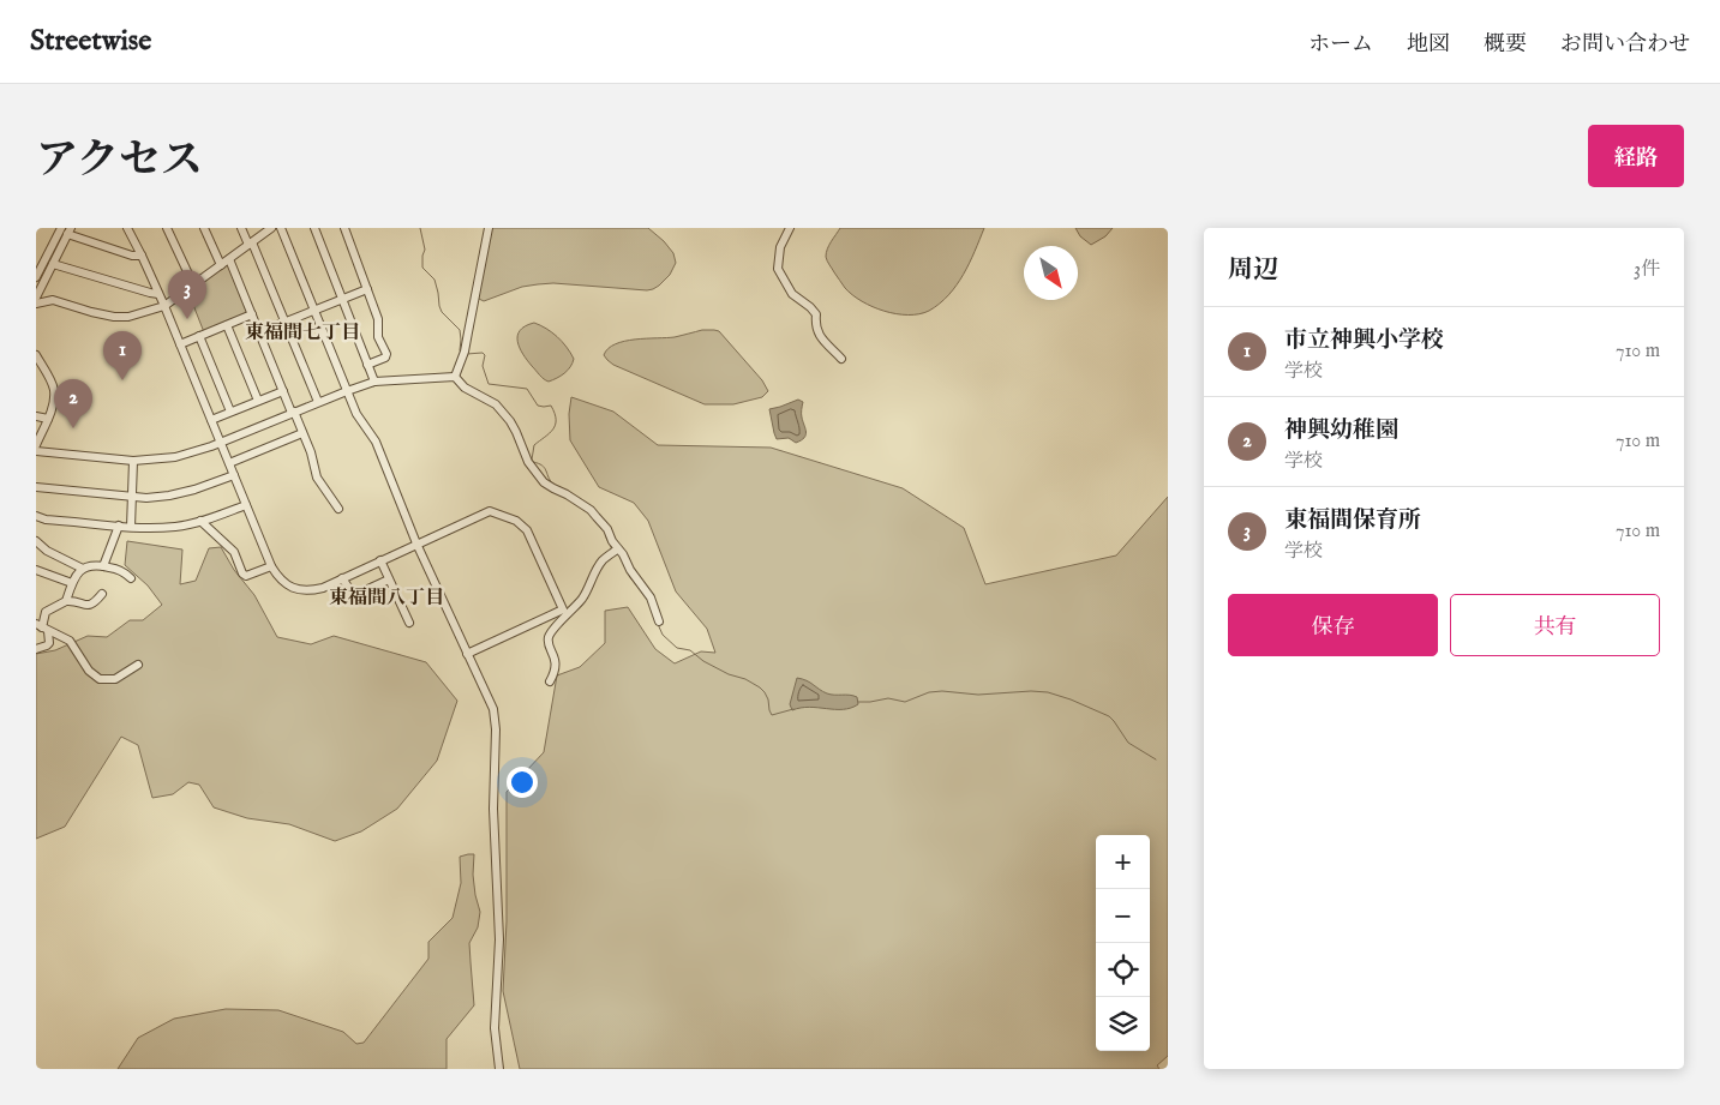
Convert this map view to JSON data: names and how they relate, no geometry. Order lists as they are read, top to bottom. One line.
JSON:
{"districts":["東福間七丁目","東福間八丁目"],"north":"bottom right","page":{"header":"Streetwise","nav":["ホーム","地図","概要","お問い合わせ"],"title":"アクセス","buttons":["経路",["保存","共有"]],"heading":["周辺","3件"],"pins":["3","1","2"],"list":[{"mark":"1","name":"市立神興小学校","note":"学校","value":"710 m"},{"mark":"2","name":"神興幼稚園","note":"学校","value":"710 m"},{"mark":"3","name":"東福間保育所","note":"学校","value":"710 m"}],"map_buttons":["+","−"]}}
